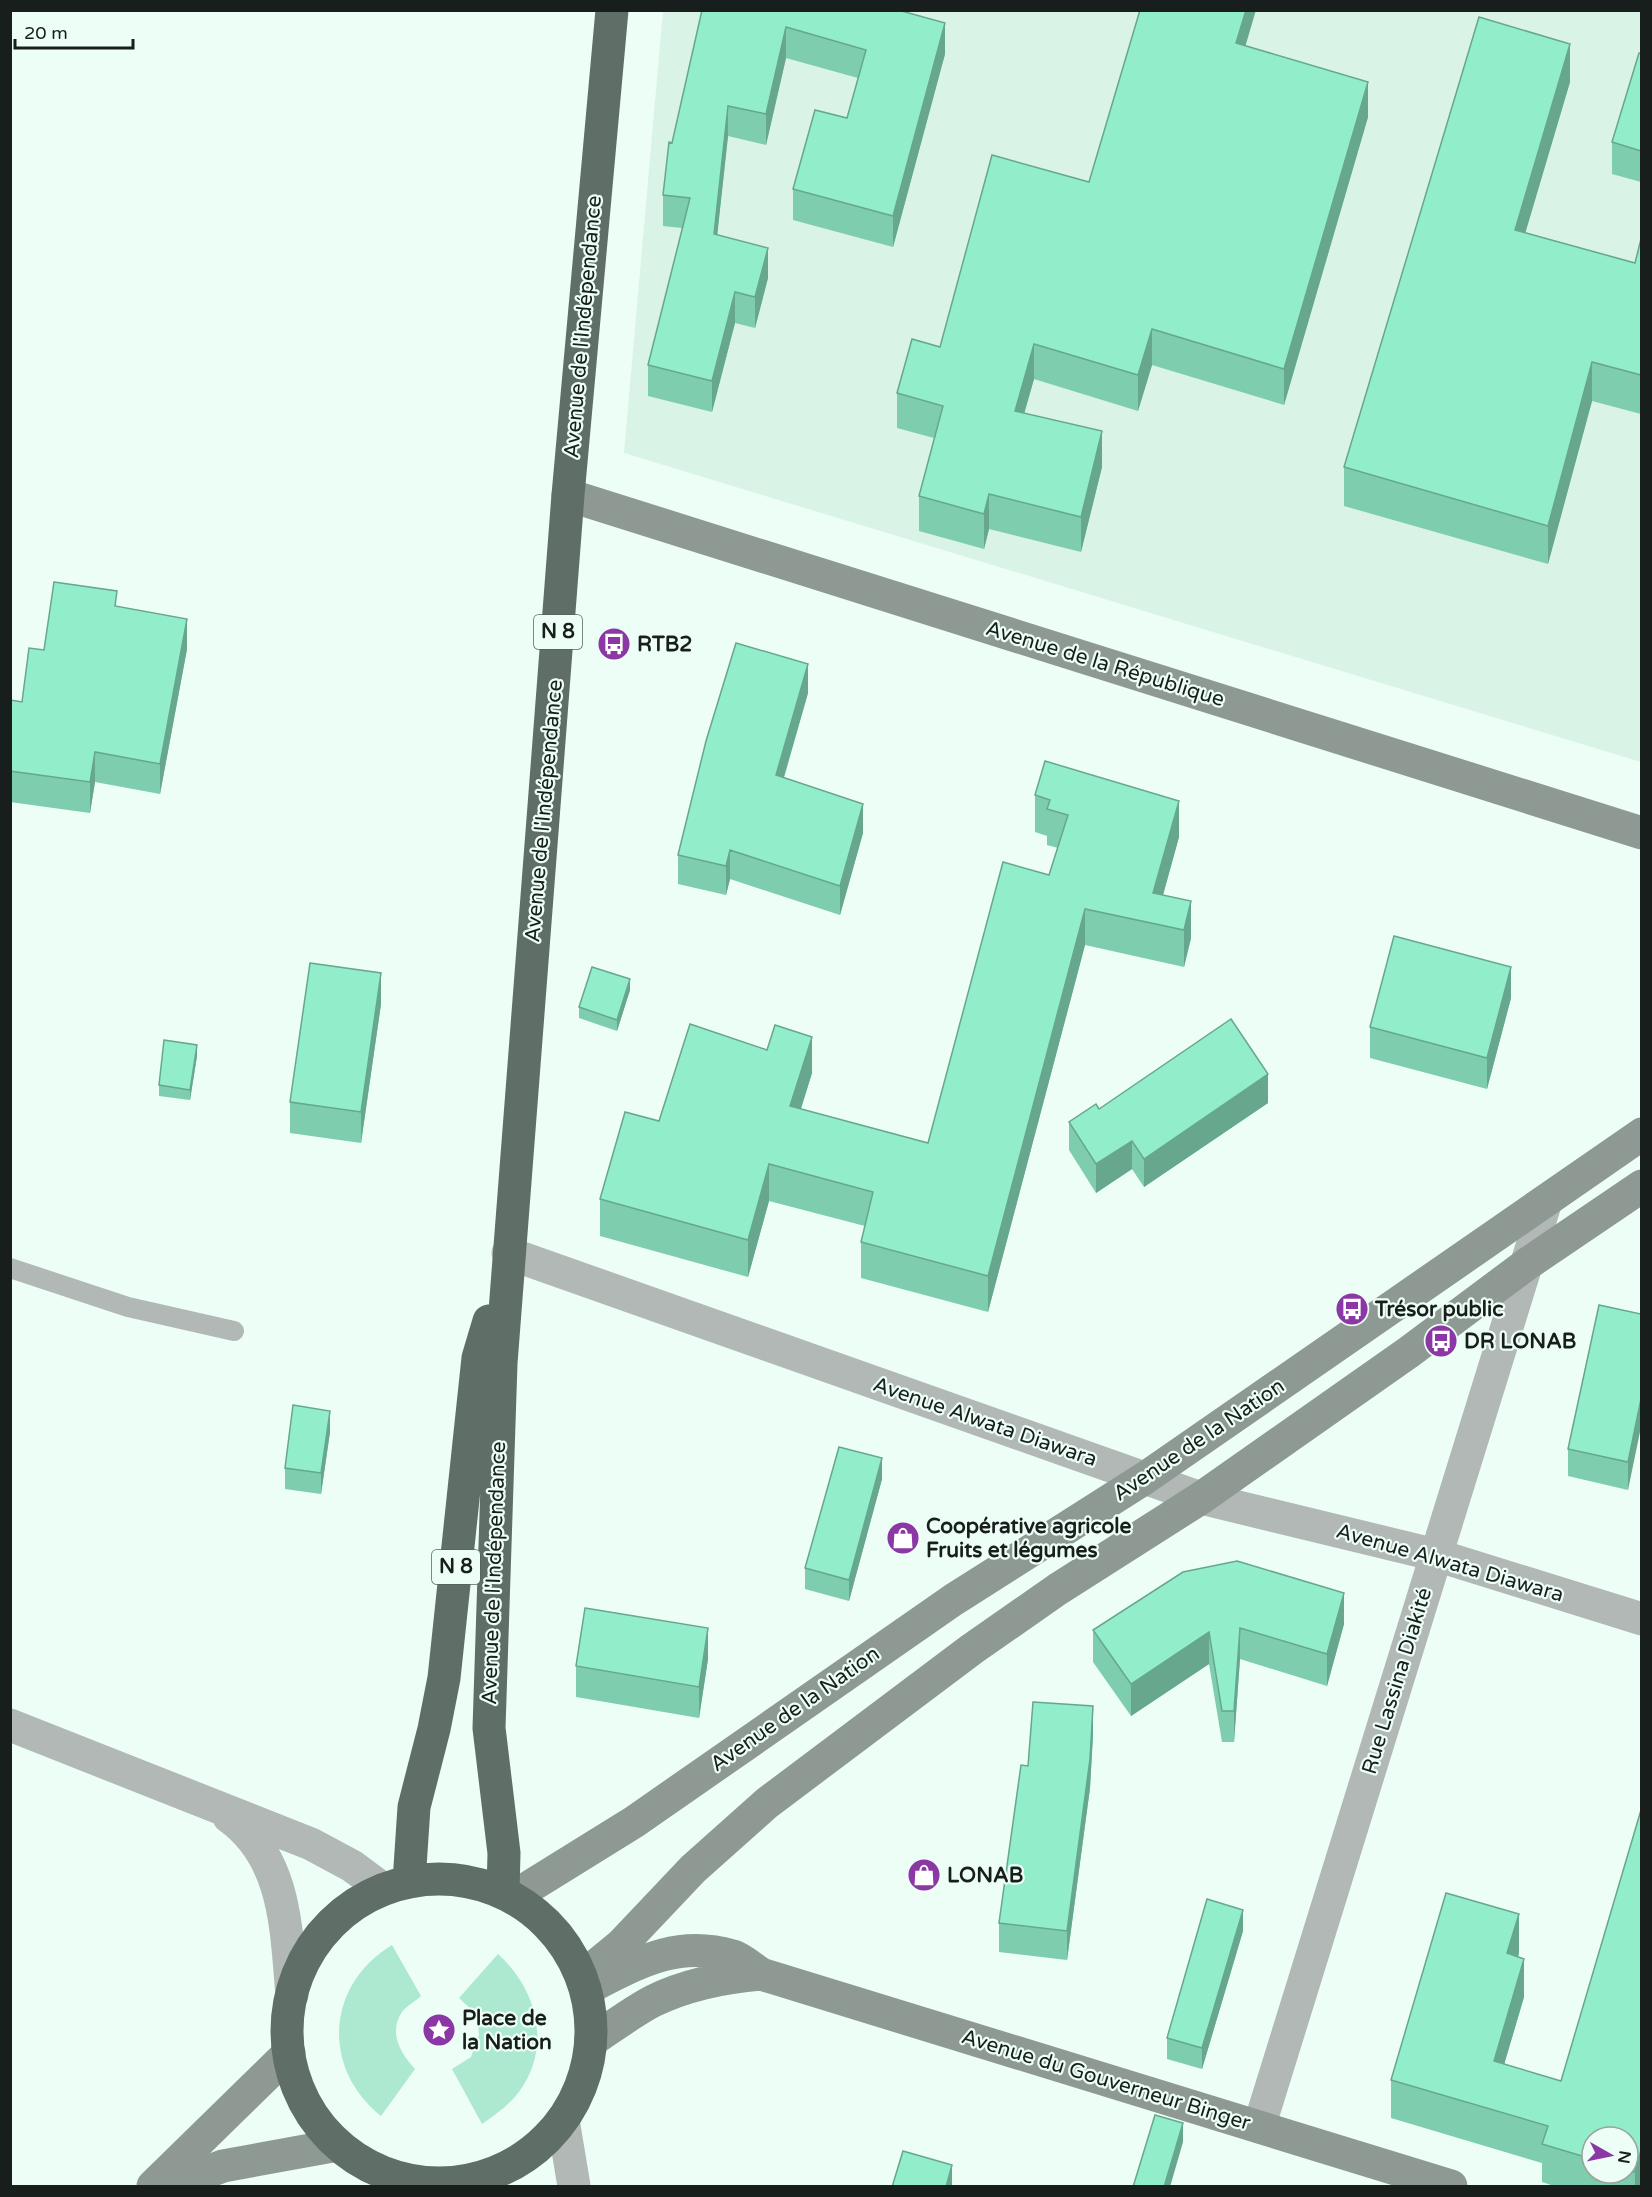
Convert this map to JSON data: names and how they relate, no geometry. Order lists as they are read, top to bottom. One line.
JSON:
{"streets":{"highway":["Avenue de l'Indépendance","N 8"],"main road":["Avenue de la République","Avenue de la Nation","Avenue du Gouverneur Binger"],"street":["Avenue Alwata Diawara","Rue Lassina Diakité"]},"crossings":[["Avenue de l'Indépendance","Avenue de la République"],["Avenue de l'Indépendance","Avenue Alwata Diawara"],["Avenue de l'Indépendance","Avenue de la Nation"],["Avenue Alwata Diawara","Avenue de la Nation"],["Avenue Alwata Diawara","Rue Lassina Diakité"],["Avenue de la Nation","Rue Lassina Diakité"],["Rue Lassina Diakité","Avenue du Gouverneur Binger"]],"places":{"bus stop":["RTB2","Trésor public","DR LONAB"],"shop":["Coopérative agricole Fruits et légumes","LONAB"],"place":["Place de la Nation"]},"scale_bar":"20 m","north":"right"}
